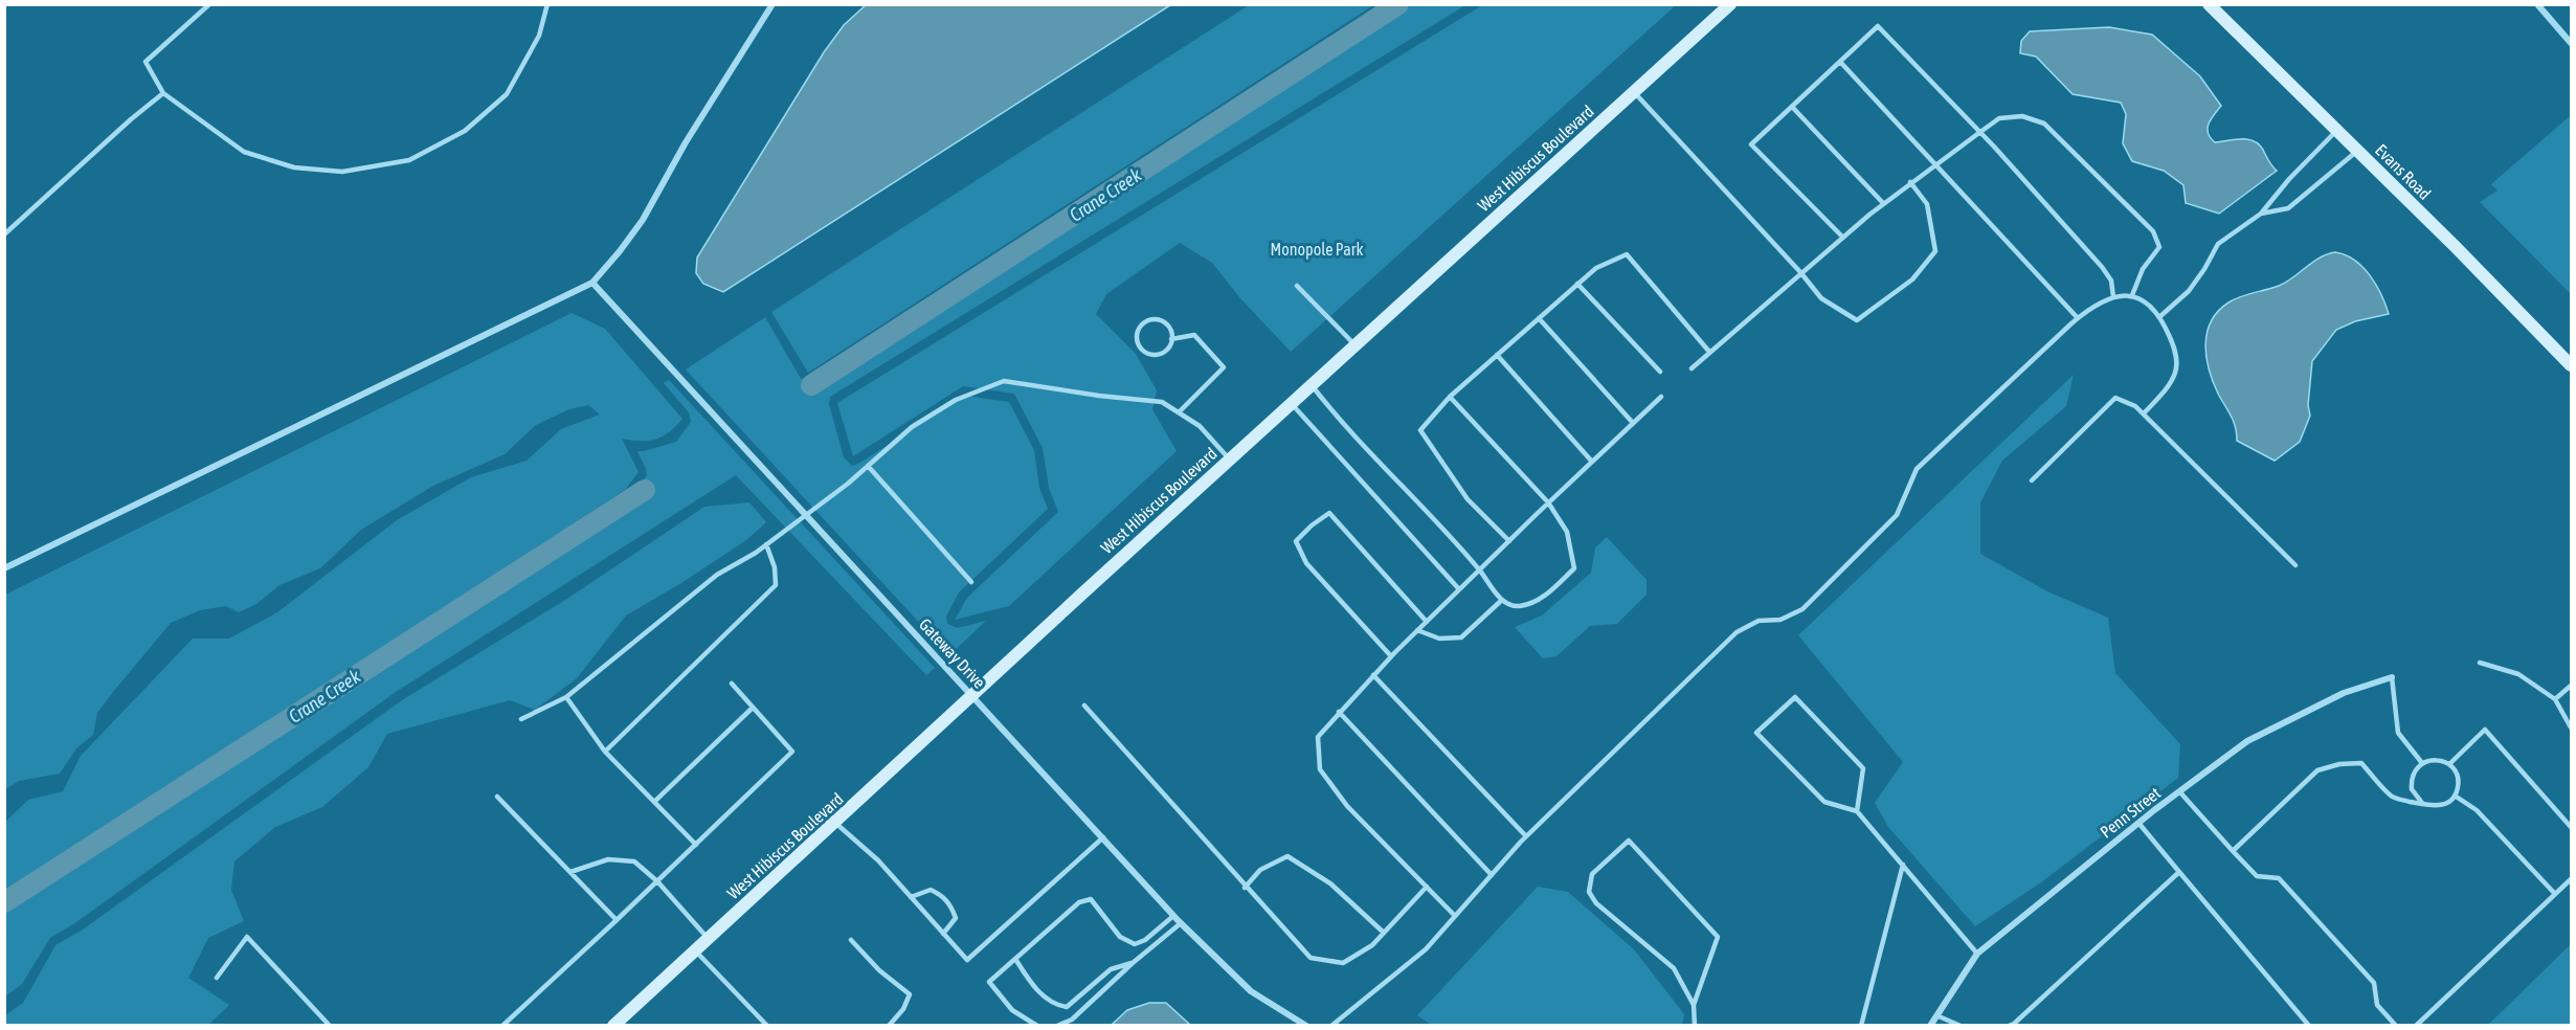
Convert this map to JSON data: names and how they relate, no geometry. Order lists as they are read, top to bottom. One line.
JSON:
{"streets":{"street":["West Hibiscus Boulevard","Evans Road","Gateway Drive","Penn Street"]},"crossings":[["West Hibiscus Boulevard","Gateway Drive"]],"water":["Crane Creek"],"parks":["Monopole Park"]}
